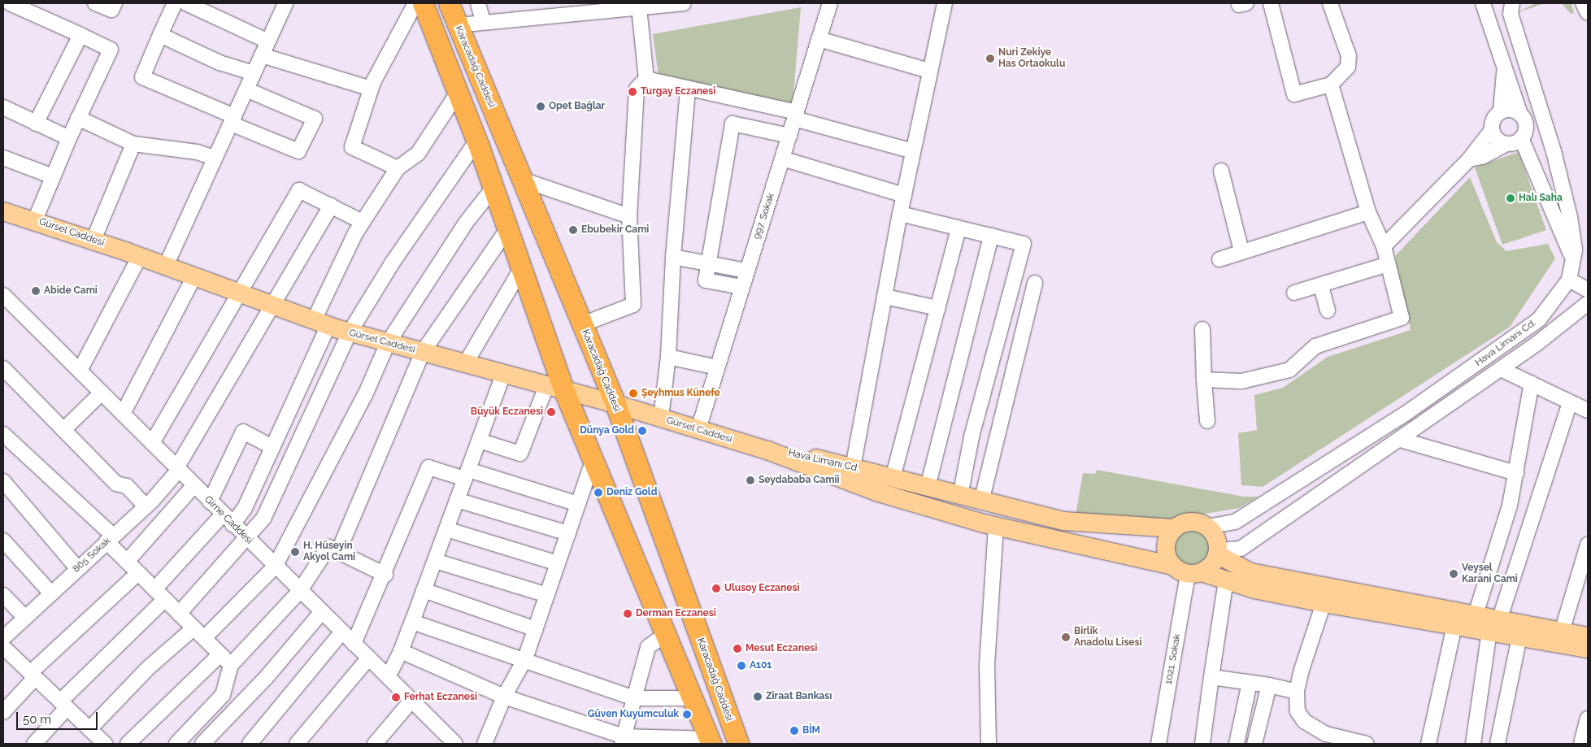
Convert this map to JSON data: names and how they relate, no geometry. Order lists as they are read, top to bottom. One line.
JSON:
{"streets":{"highway":["Karacadağ Caddesi"],"main road":["Gürsel Caddesi","Hava Limanı Cd."],"street":["997. Sokak","Girne Caddesi","865 Sokak","1021. Sokak"]},"crossings":[["Karacadağ Caddesi","Gürsel Caddesi"],["997. Sokak","Gürsel Caddesi"],["Gürsel Caddesi","Hava Limanı Cd."],["Gürsel Caddesi","865 Sokak"],["Hava Limanı Cd.","1021. Sokak"],["Girne Caddesi","865 Sokak"]],"places":["Nuri Zekiye Has Ortaokulu","Turgay Eczanesi","Opet Bağlar","Halı Saha","Ebubekir Cami","Abide Cami","Şeyhmus Künefe","Büyük Eczanesi","Dünya Gold","Seydababa Camii","Deniz Gold","H. Hüseyin Akyol Cami","Veysel Karani Cami","Ulusoy Eczanesi","Derman Eczanesi","Birlik Anadolu Lisesi","Mesut Eczanesi","A101","Ziraat Bankası","Ferhat Eczanesi","Güven Kuyumculuk","BİM"],"scale_bar":"50 m"}
